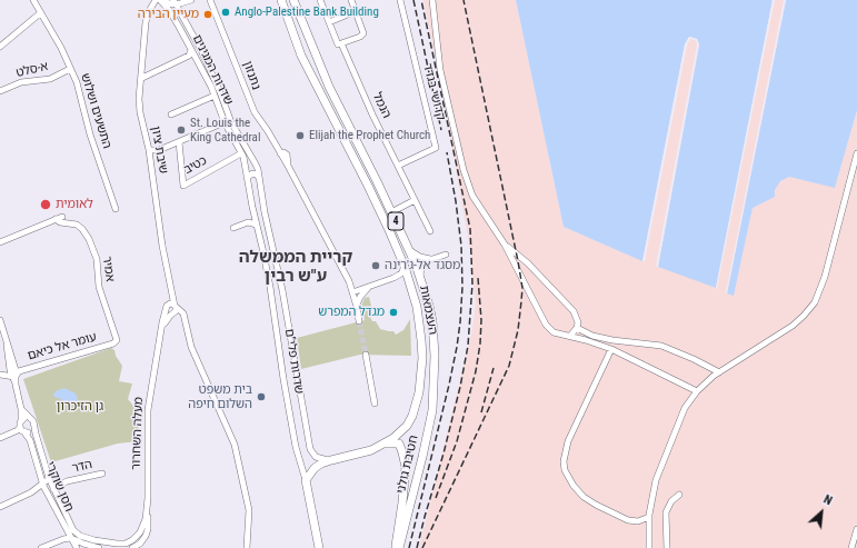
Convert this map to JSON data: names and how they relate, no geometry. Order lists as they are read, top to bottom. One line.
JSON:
{"streets":{"highway":["4","העצמאות","שדרות פלי\"ם","חטיבת גולני"],"street":["א-סלט","שדרות המגינים","נתנזון","קדושי בגדד","הנמל","התשעים ושלוש","שיבת ציון","כטיב","אמיר","עומר אל כיאם","מעלה השחרור","הדר","חסן שוקרי"]},"crossings":[["א-סלט","התשעים ושלוש"],["שדרות המגינים","כטיב"],["שדרות המגינים","שדרות פלי\"ם"],["קדושי בגדד","הנמל"],["שיבת ציון","מעלה השחרור"],["אמיר","עומר אל כיאם"],["העצמאות","שדרות פלי\"ם"],["העצמאות","חטיבת גולני"],["מעלה השחרור","חסן שוקרי"],["הדר","חסן שוקרי"]],"districts":["קריית הממשלה ע\"ש רבין"],"parks":["גן הזיכרון"],"places":["Anglo-Palestine Bank Building","מעיין הבירה","St. Louis the King Cathedral","Elijah the Prophet Church","לאומית","מסגד אל-ג'רינה","מגדל המפרש","בית משפט השלום חיפה"],"north":"top right"}
